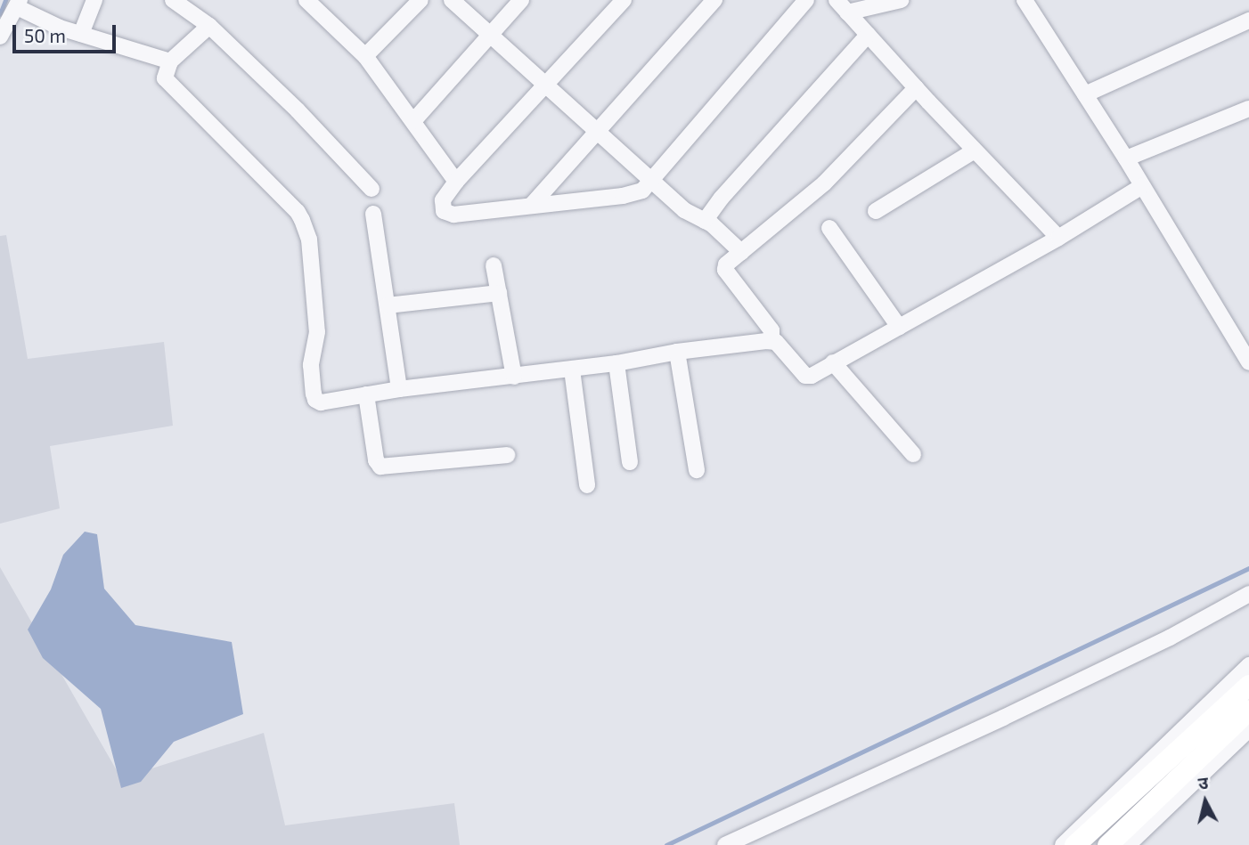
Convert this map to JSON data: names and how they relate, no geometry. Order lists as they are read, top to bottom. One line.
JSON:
{"scale_bar":"50 m","north":"top"}
